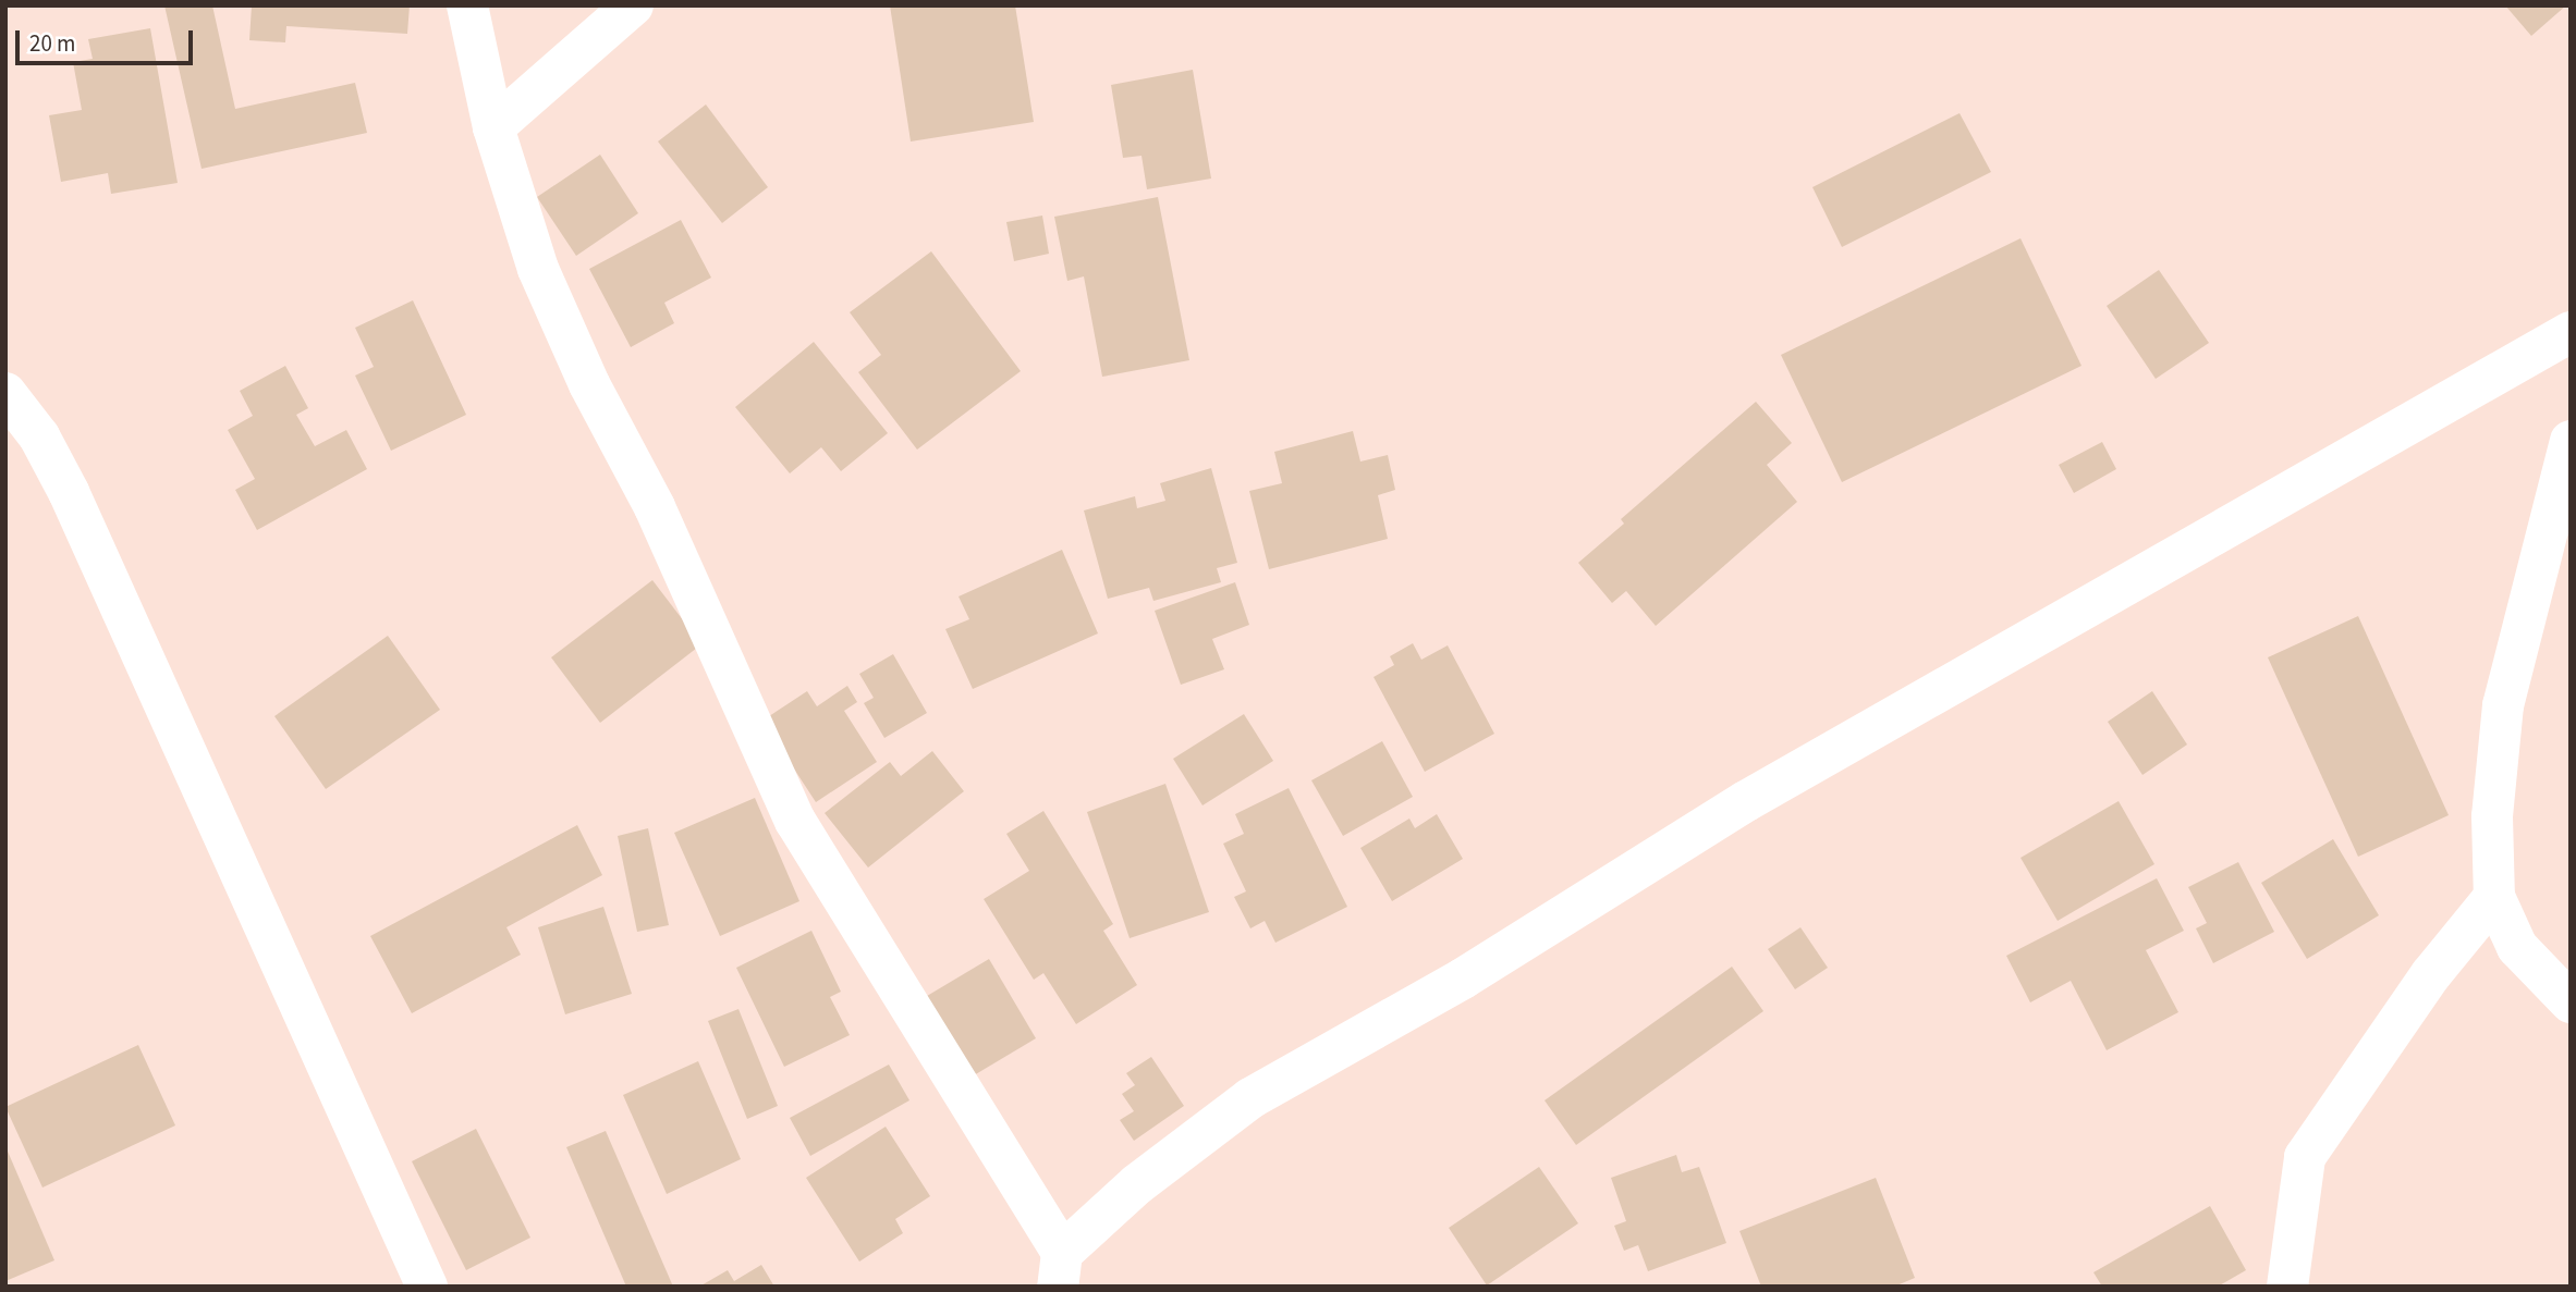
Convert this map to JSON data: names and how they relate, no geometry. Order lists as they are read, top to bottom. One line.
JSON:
{"scale_bar":"20 m"}
